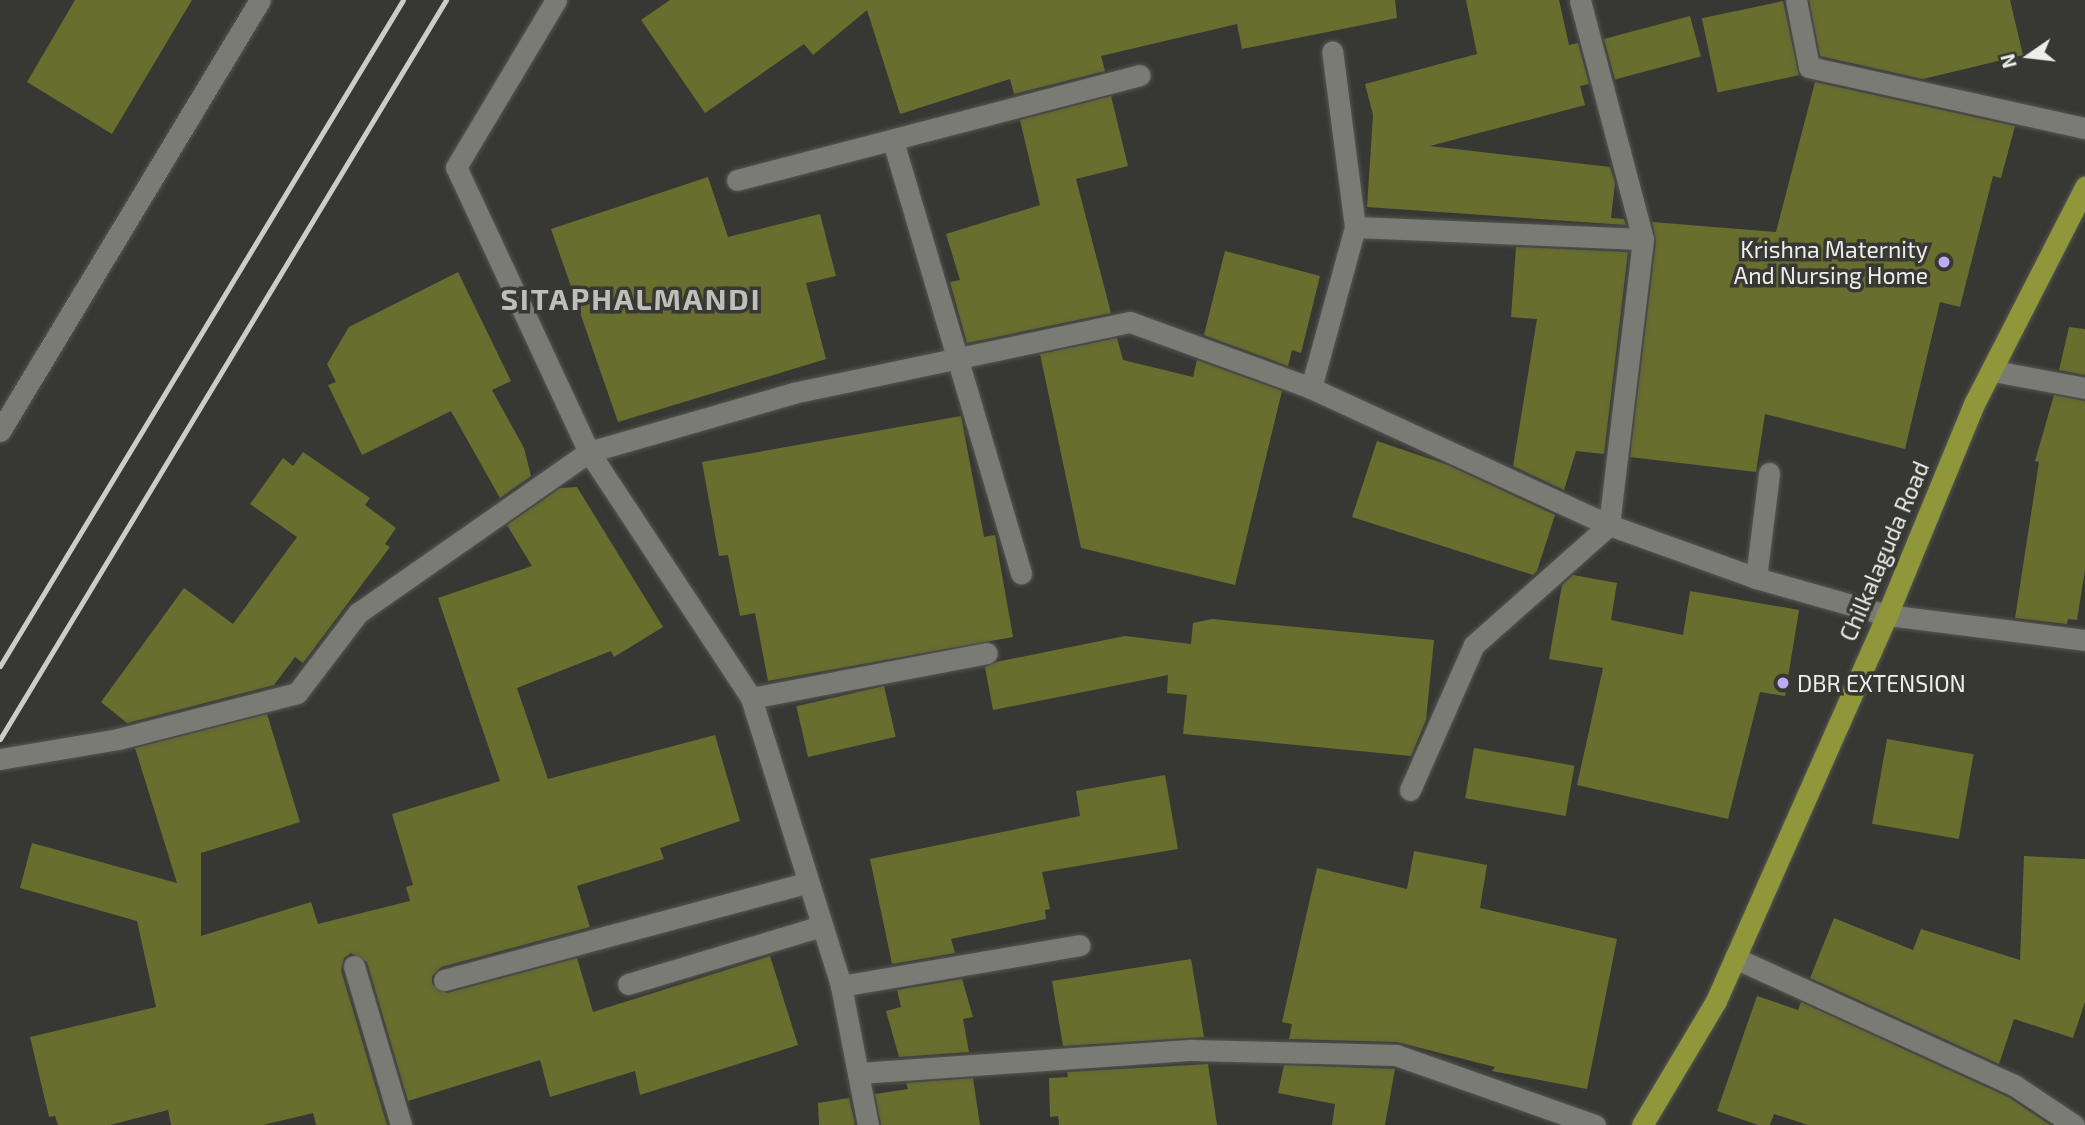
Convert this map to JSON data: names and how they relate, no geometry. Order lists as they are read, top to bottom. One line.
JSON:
{"streets":{"main road":["Chilkalaguda Road"]},"districts":["SITAPHALMANDI"],"places":["Krishna Maternity And Nursing Home","DBR EXTENSION"],"north":"left"}
